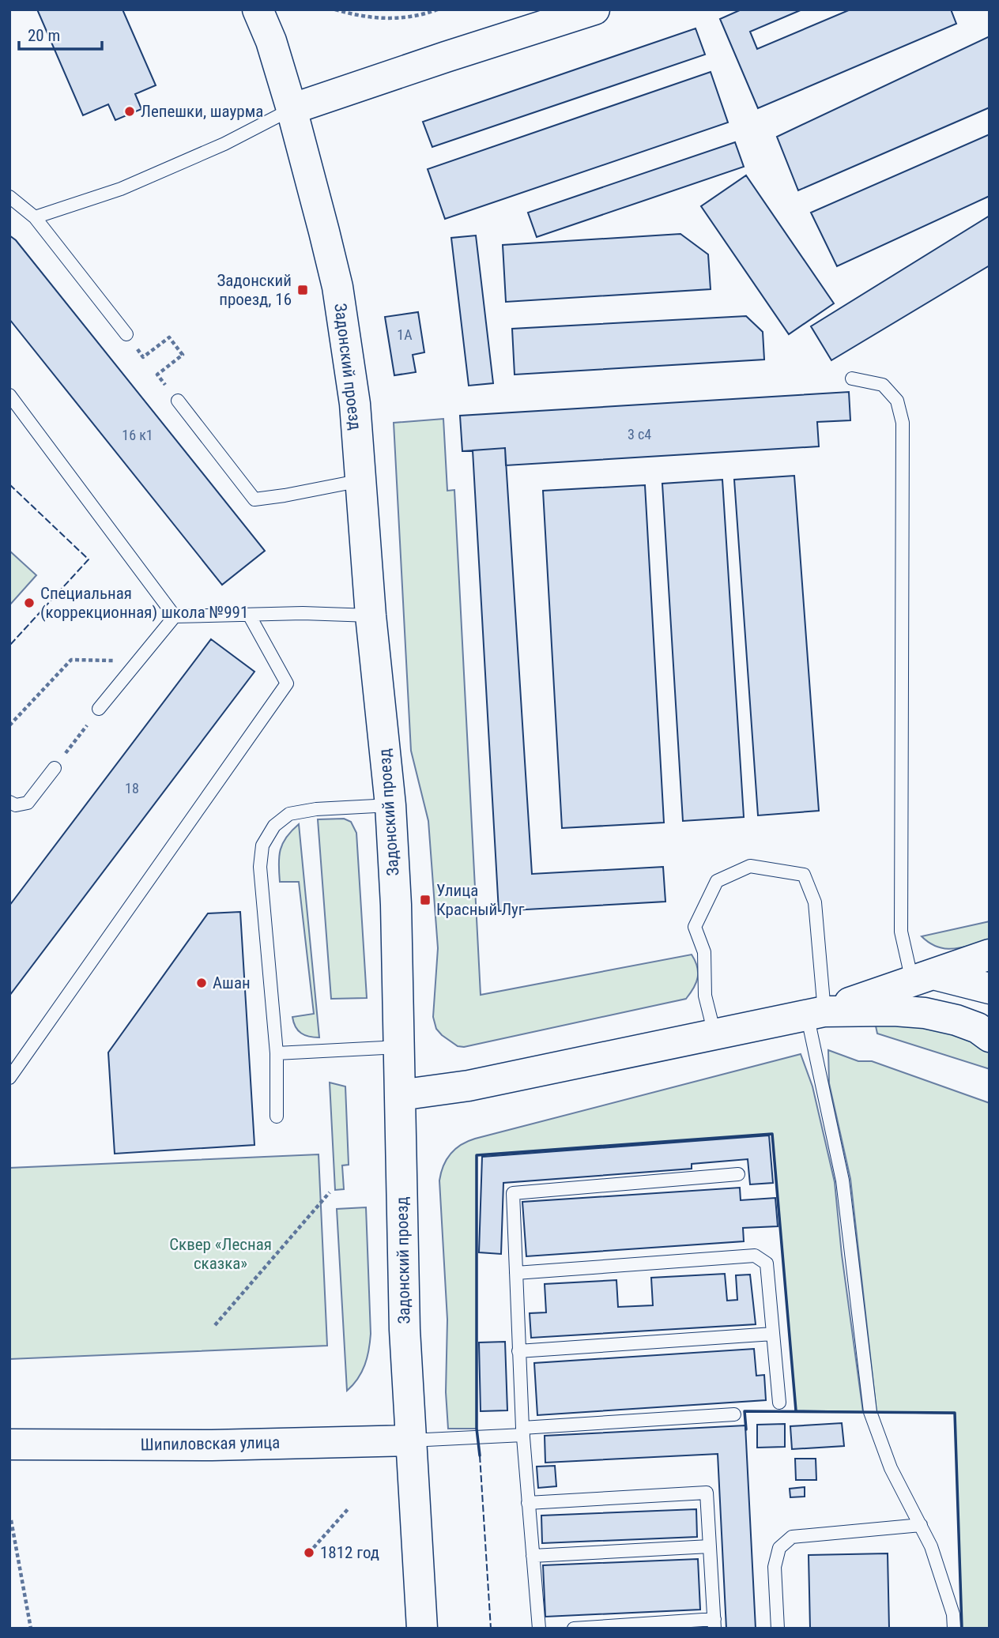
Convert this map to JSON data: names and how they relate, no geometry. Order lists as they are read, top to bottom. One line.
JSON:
{"streets":{"street":["Задонский проезд","Шипиловская улица"]},"crossings":[["Задонский проезд","Шипиловская улица"]],"parks":["Сквер «Лесная сказка»"],"places":{"other":["Лепешки, шаурма","Специальная (коррекционная) школа №991","Ашан","1812 год"],"transit":["Задонский проезд, 16","Улица Красный Луг"]},"house_numbers":["1А","3 с4","16 к1","18"],"scale_bar":"20 m"}
